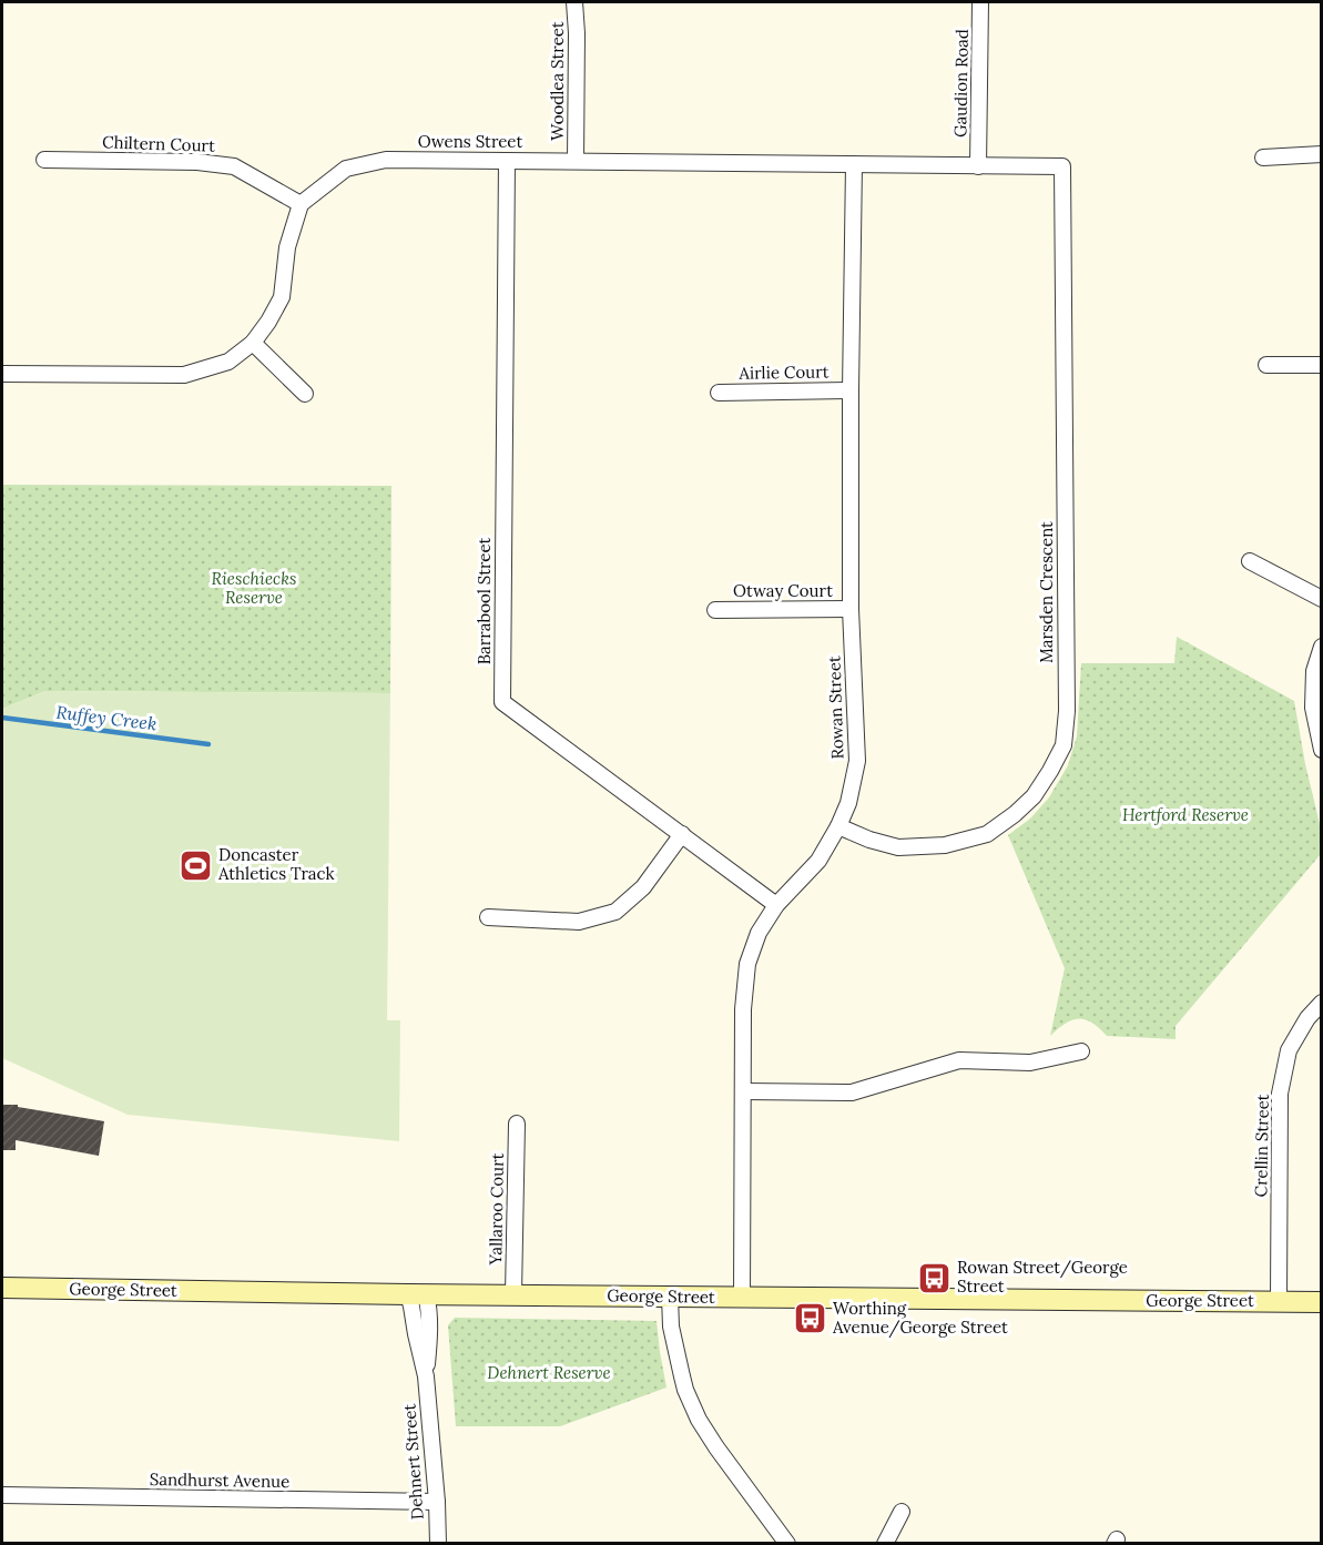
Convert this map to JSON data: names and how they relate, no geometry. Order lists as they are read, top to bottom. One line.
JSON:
{"streets":{"main road":["George Street"],"street":["Woodlea Street","Gaudion Road","Owens Street","Chiltern Court","Airlie Court","Otway Court","Marsden Crescent","Barrabool Street","Rowan Street","Crellin Street","Yallaroo Court","Dehnert Street","Sandhurst Avenue"]},"crossings":[["Woodlea Street","Owens Street"],["Gaudion Road","Owens Street"],["Owens Street","Chiltern Court"],["Owens Street","Marsden Crescent"],["Owens Street","Barrabool Street"],["Owens Street","Rowan Street"],["Airlie Court","Rowan Street"],["Otway Court","Rowan Street"],["Marsden Crescent","Rowan Street"],["Barrabool Street","Rowan Street"],["Rowan Street","George Street"],["Crellin Street","George Street"],["Yallaroo Court","George Street"],["George Street","Dehnert Street"],["Dehnert Street","Sandhurst Avenue"]],"water":["Ruffey Creek"],"parks":["Rieschiecks Reserve","Hertford Reserve","Dehnert Reserve"],"places":{"sports":["Doncaster Athletics Track"],"bus stop":["Rowan Street/George Street","Worthing Avenue/George Street"]}}
